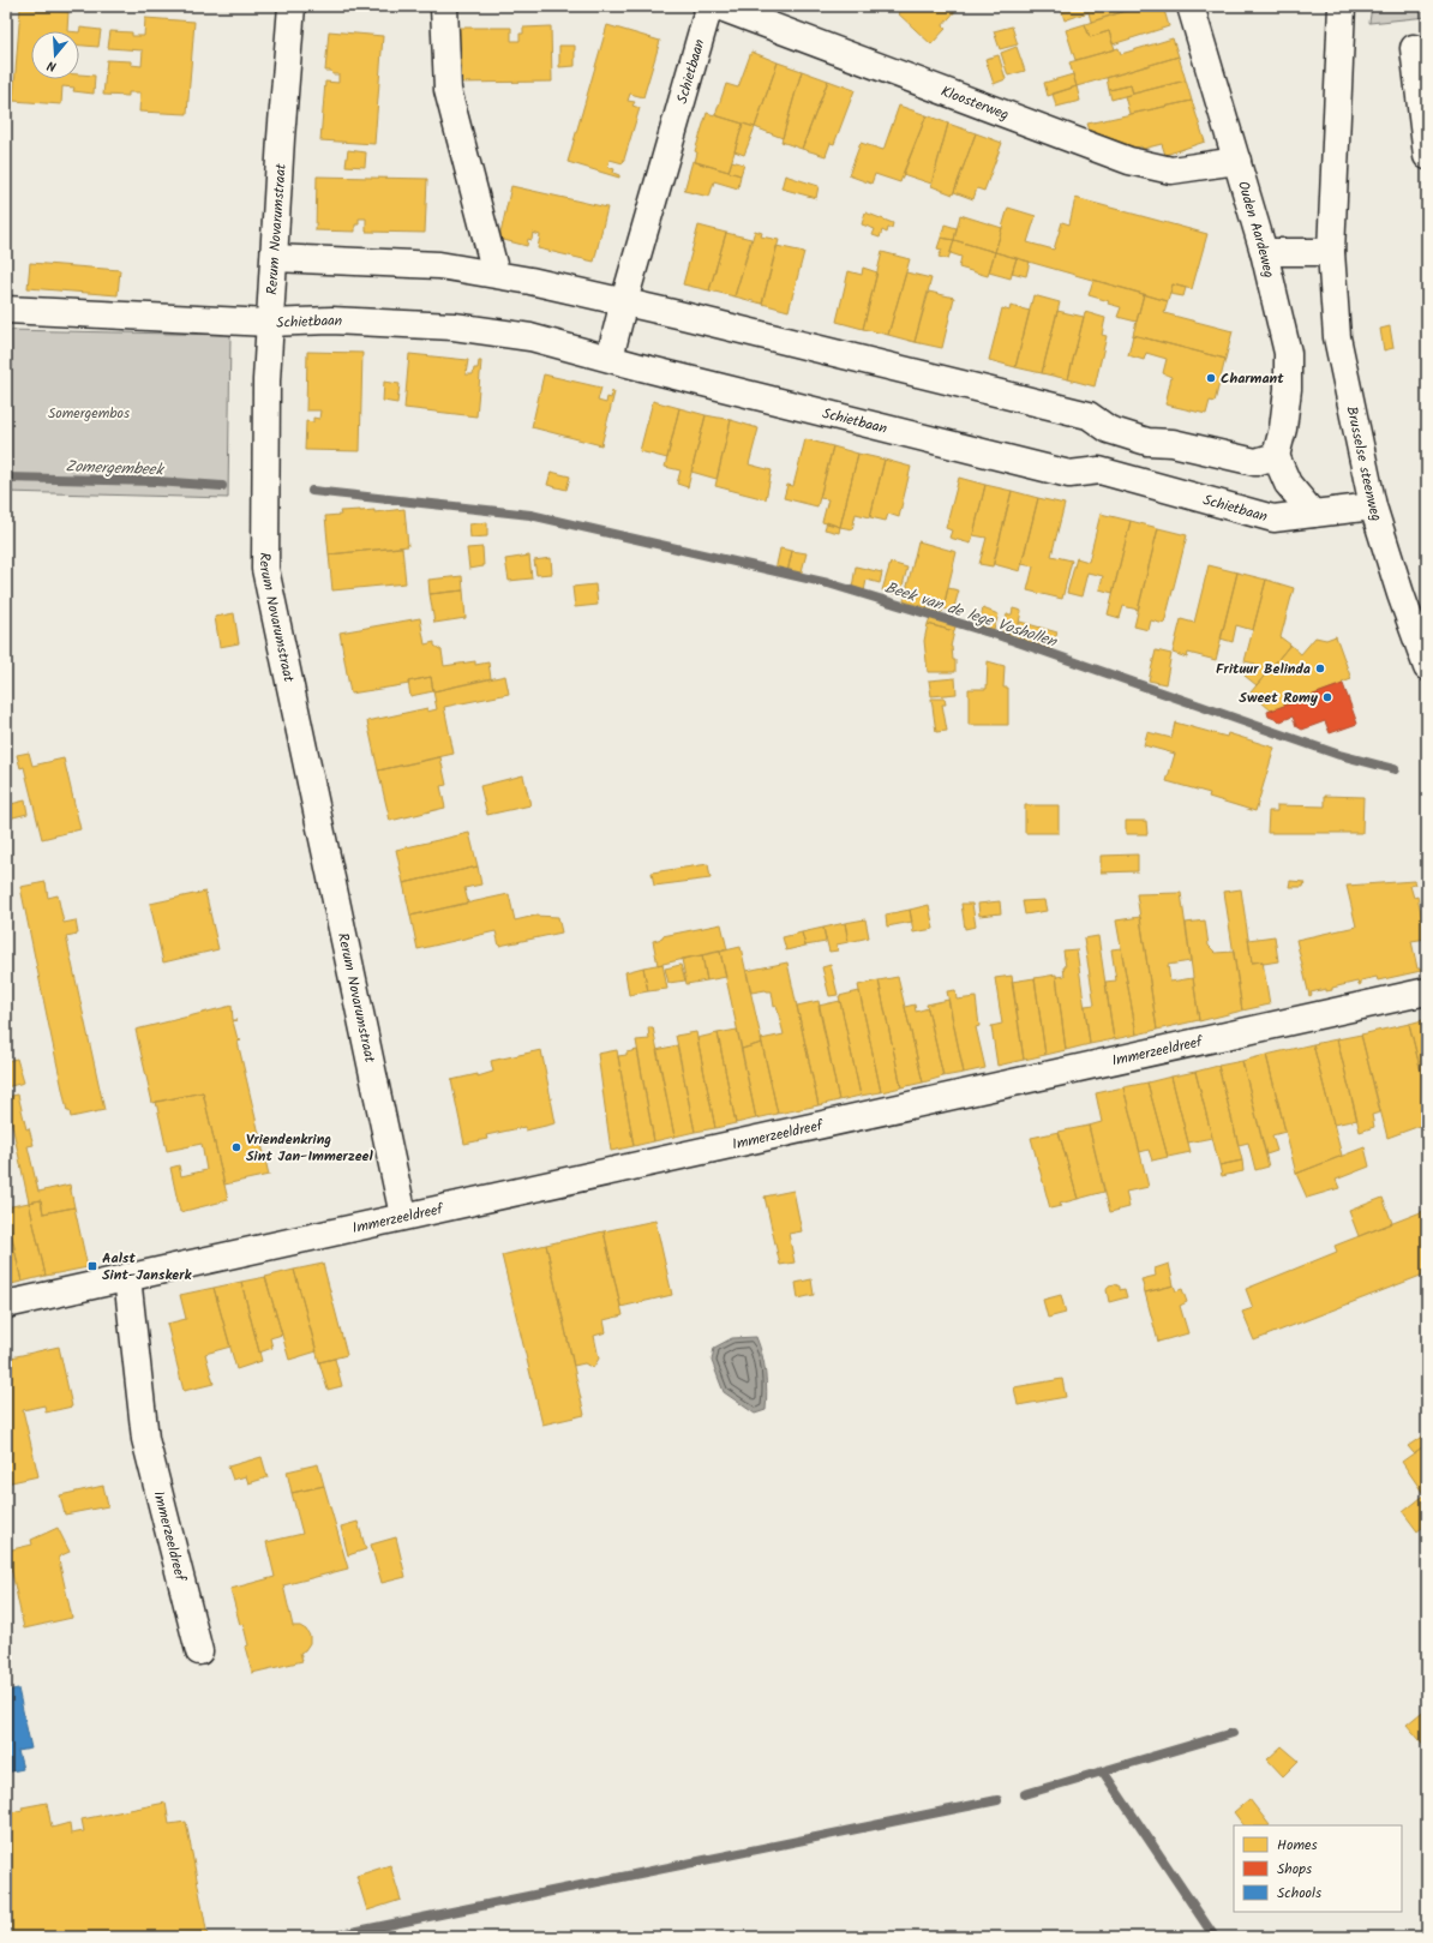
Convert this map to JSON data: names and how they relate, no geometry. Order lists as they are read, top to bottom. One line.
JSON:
{"streets":{"street":["Schietbaan","Kloosterweg","Rerum Novarumstraat","Ouden Aardeweg","Brusselse steenweg","Immerzeeldreef"]},"crossings":[["Schietbaan","Rerum Novarumstraat"],["Schietbaan","Brusselse steenweg"],["Kloosterweg","Ouden Aardeweg"],["Rerum Novarumstraat","Immerzeeldreef"]],"water":["Zomergembeek","Beek van de lege Voshollen"],"parks":["Somergembos"],"places":{"other":["Charmant","Frituur Belinda","Sweet Romy","Vriendenkring Sint Jan-Immerzeel"],"transit":["Aalst Sint-Janskerk"]},"legend":["Homes","Shops","Schools"],"north":"bottom"}
